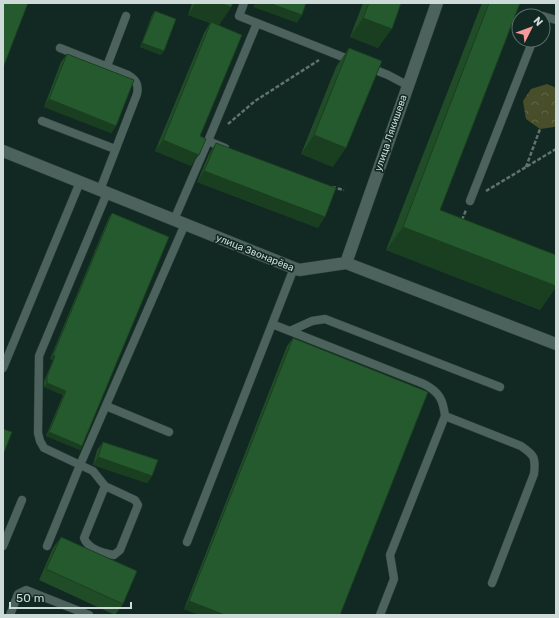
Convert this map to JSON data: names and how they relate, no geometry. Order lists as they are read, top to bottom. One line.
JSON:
{"streets":{"street":["улица Лякишева","улица Звонарёва"]},"crossings":[["улица Лякишева","улица Звонарёва"]],"scale_bar":"50 m","north":"top right"}
